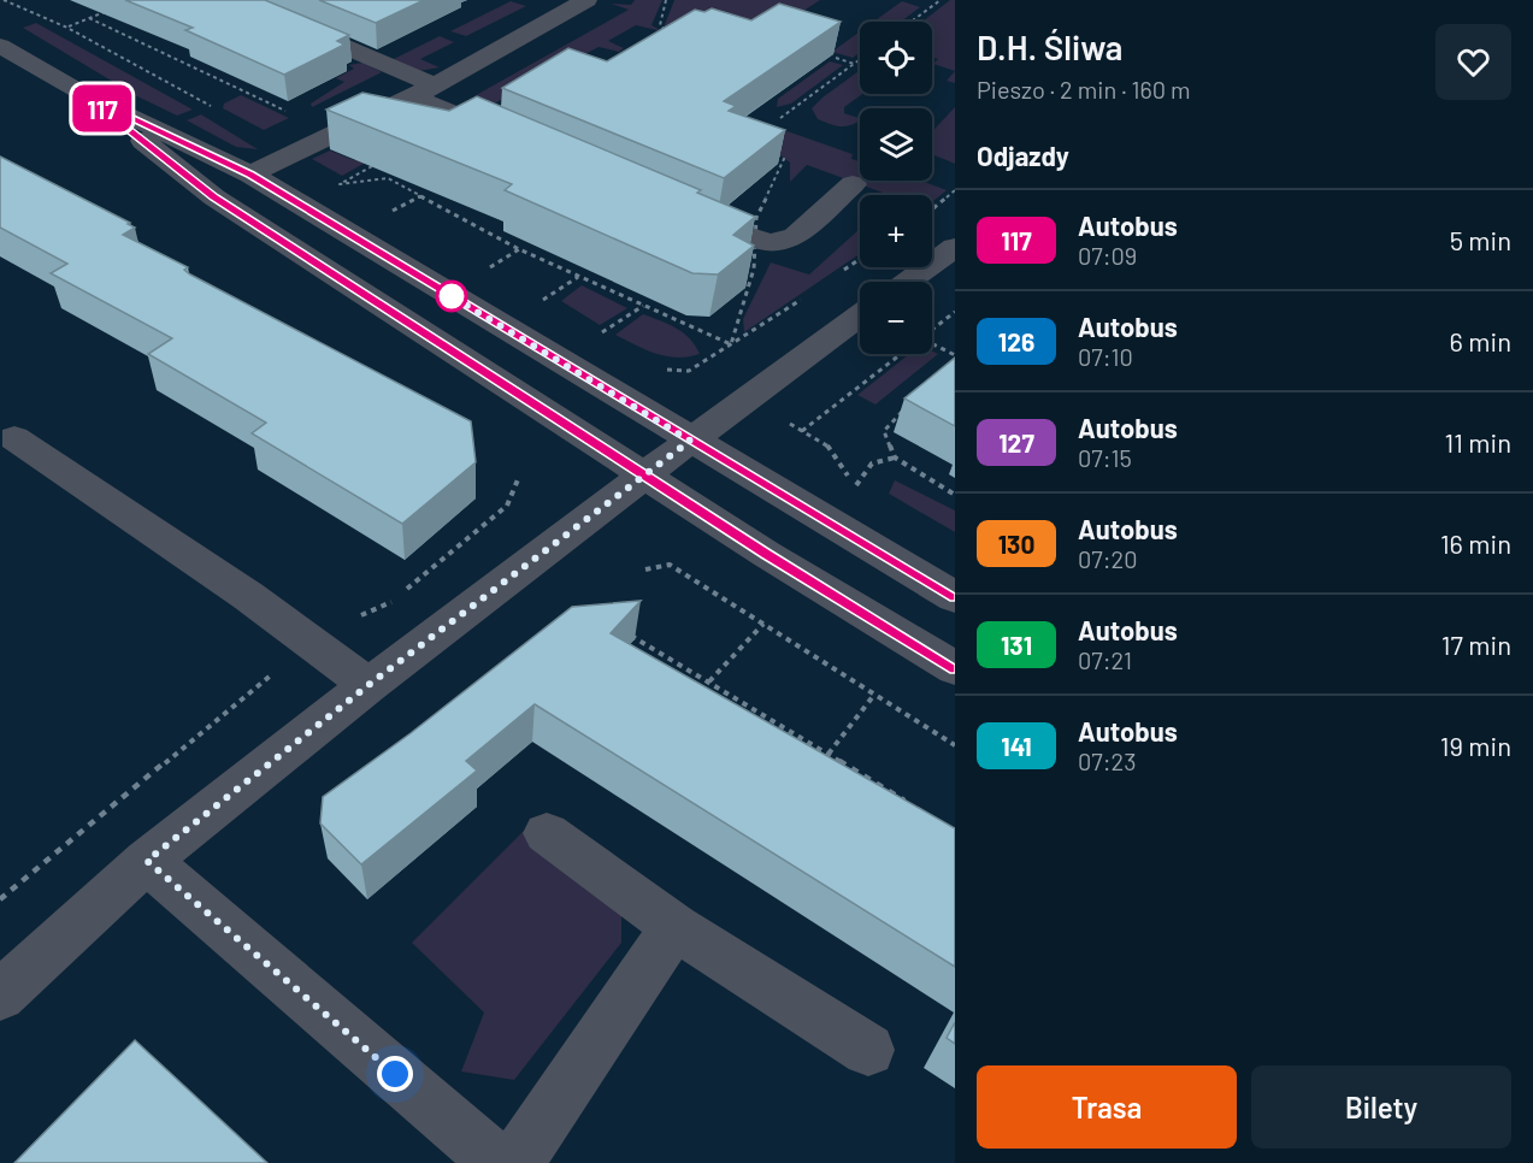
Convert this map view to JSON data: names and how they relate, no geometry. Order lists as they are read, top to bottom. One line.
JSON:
{"lines":["bus line 117"],"page":{"on_map":"117","heading":[["D.H. Śliwa","Pieszo · 2 min · 160 m"],"Odjazdy"],"map_buttons":["+","−"],"list":[{"mark":"117","name":"Autobus","note":"07:09","value":"5 min"},{"mark":"126","name":"Autobus","note":"07:10","value":"6 min"},{"mark":"127","name":"Autobus","note":"07:15","value":"11 min"},{"mark":"130","name":"Autobus","note":"07:20","value":"16 min"},{"mark":"131","name":"Autobus","note":"07:21","value":"17 min"},{"mark":"141","name":"Autobus","note":"07:23","value":"19 min"}],"buttons":["Trasa","Bilety"]}}
